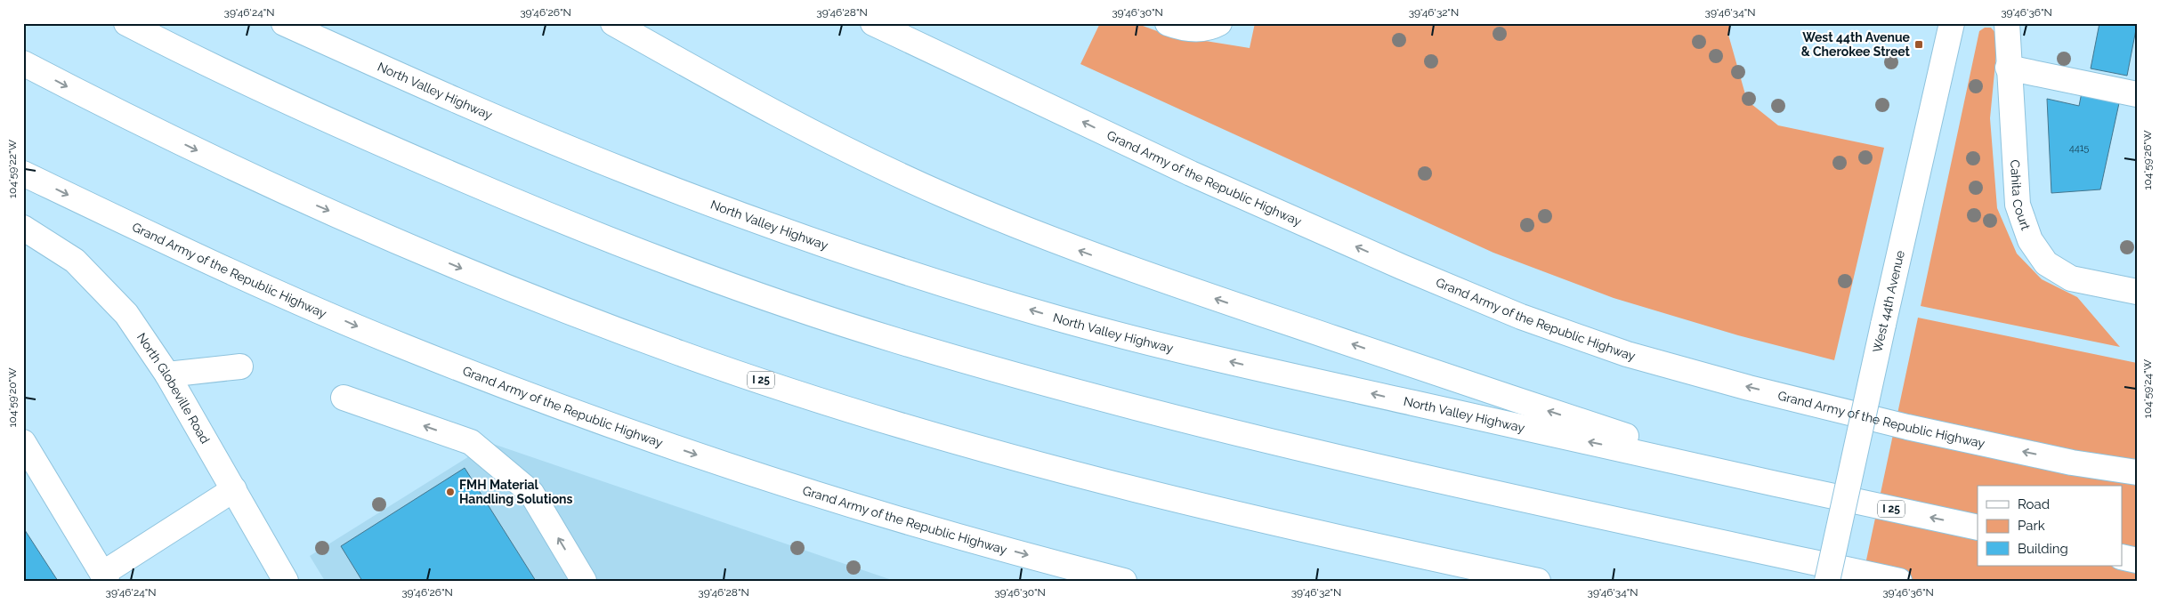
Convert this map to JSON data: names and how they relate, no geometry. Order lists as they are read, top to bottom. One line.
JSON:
{"streets":{"main road":["North Valley Highway","Grand Army of the Republic Highway","Cahita Court","West 44th Avenue","I 25","North Globeville Road"]},"places":{"transit":["West 44th Avenue & Cherokee Street"],"other":["FMH Material Handling Solutions"]},"house_numbers":["4415"],"legend":["Road","Park","Building"],"coordinates":["39°46'24\"N","39°46'26\"N","39°46'28\"N","39°46'30\"N","39°46'32\"N","39°46'34\"N","39°46'36\"N","104°59'26\"W","104°59'22\"W","104°59'24\"W","104°59'20\"W"]}
